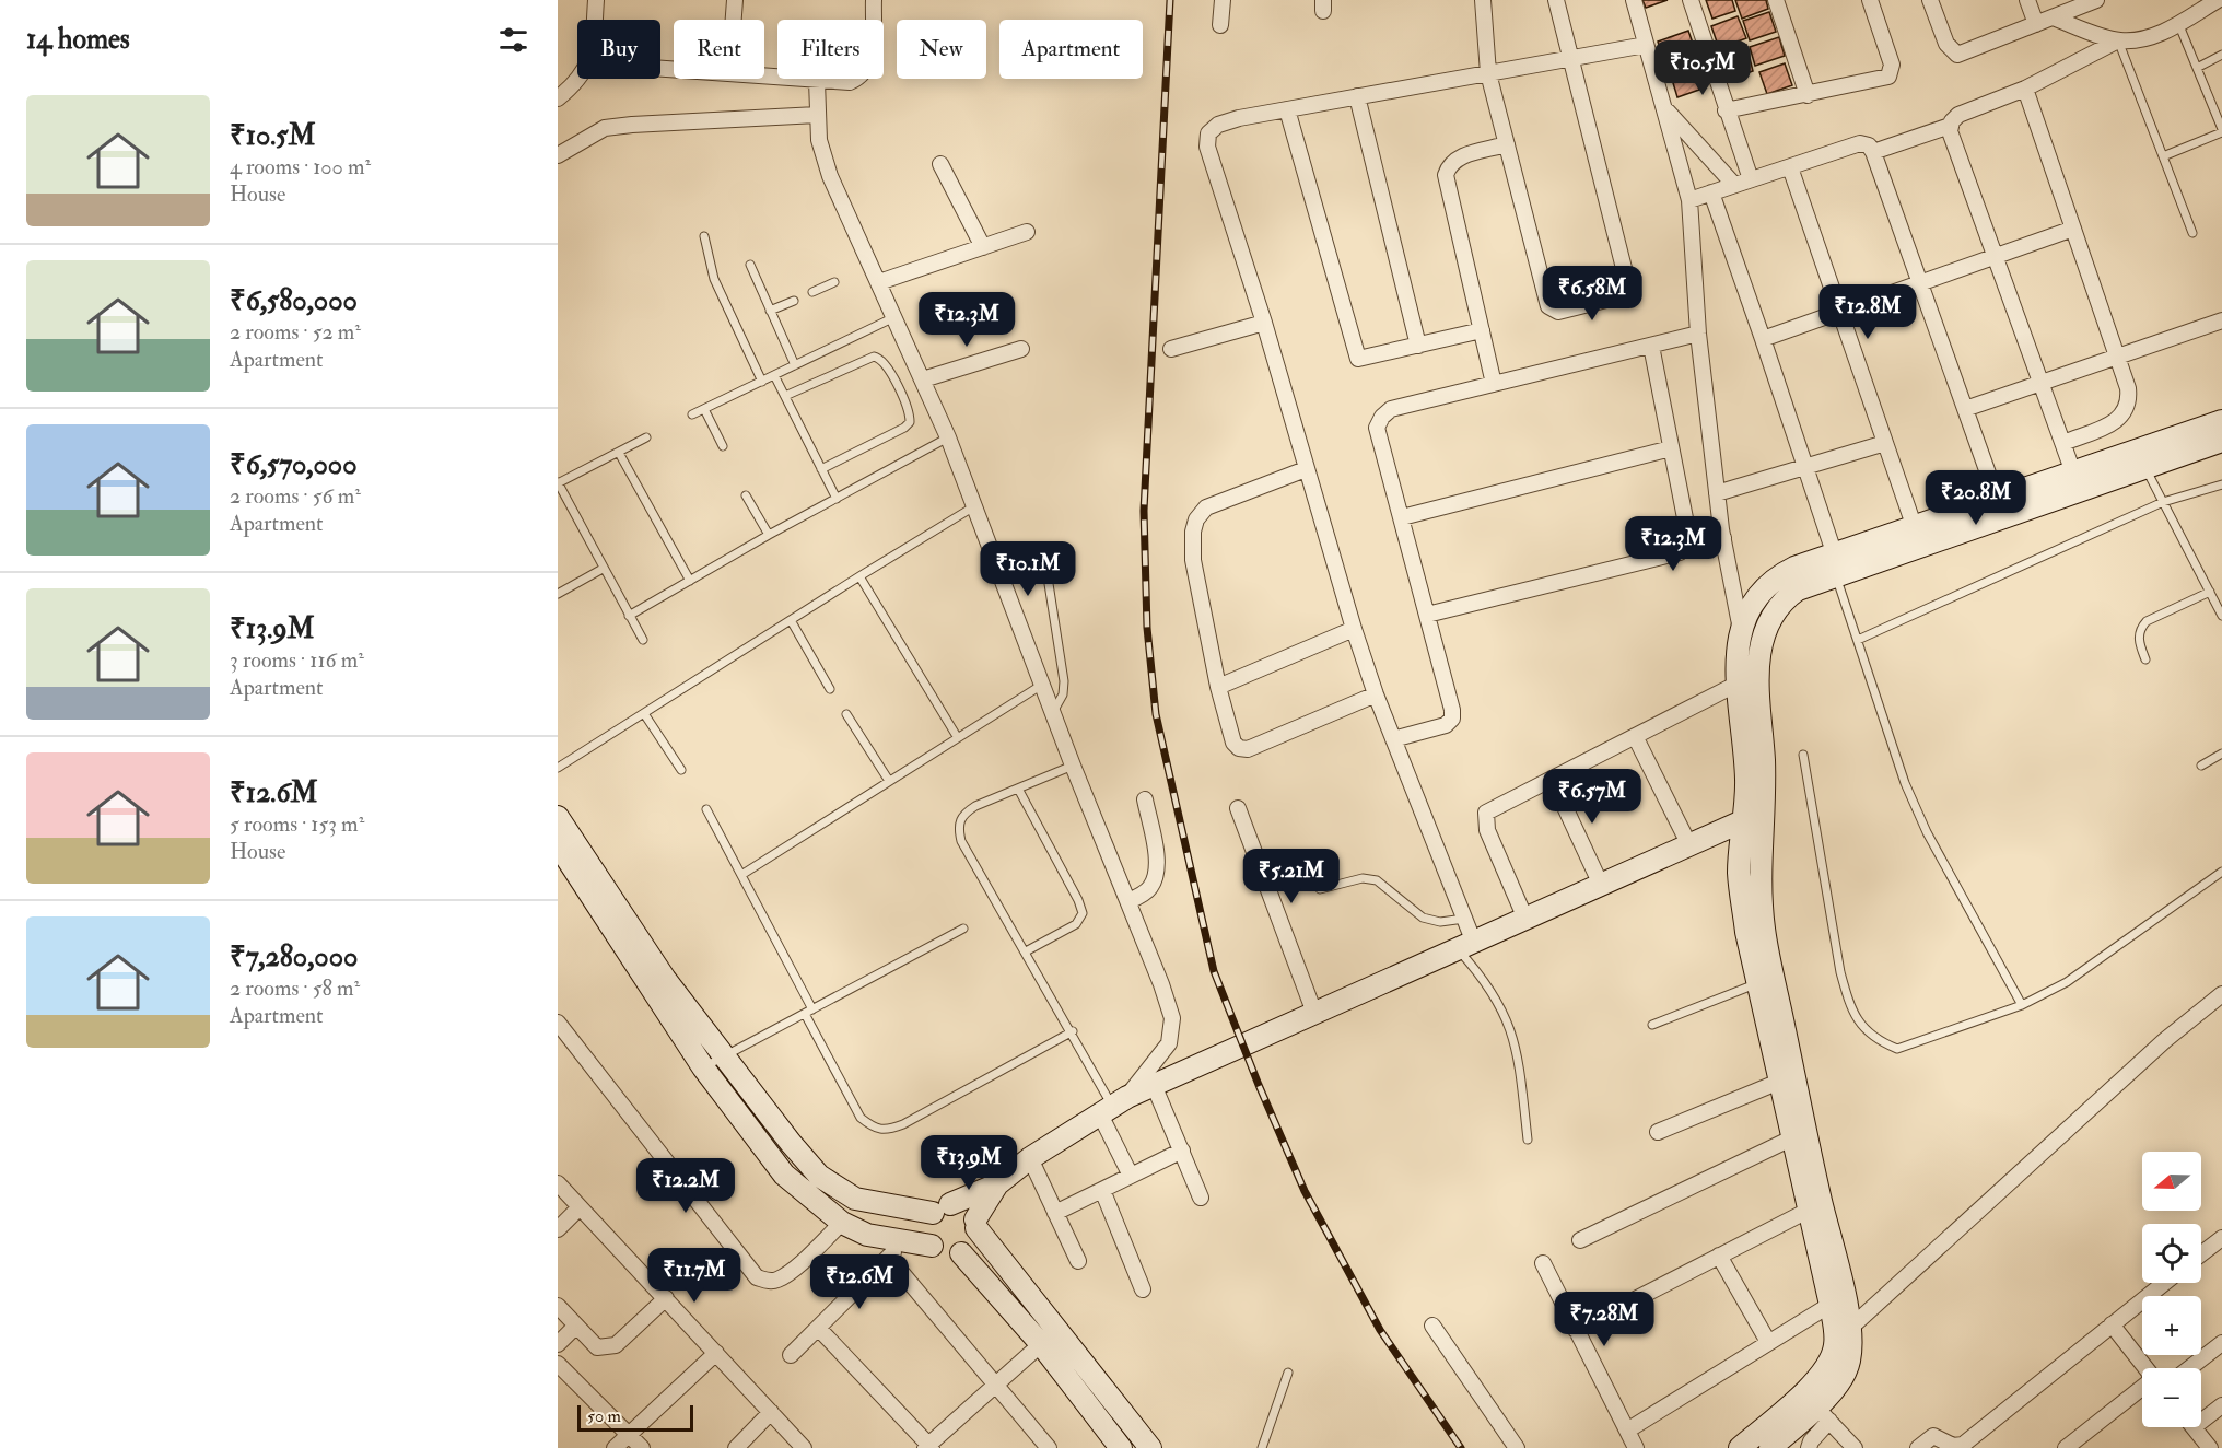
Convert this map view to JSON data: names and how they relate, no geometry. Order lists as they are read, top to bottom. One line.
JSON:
{"scale_bar":"50 m","north":"left","page":{"heading":"14 homes","chip":["Buy","Rent","Filters","New","Apartment"],"price":["₹10.5M","₹6.58M","₹12.8M","₹12.3M","₹20.8M","₹12.3M","₹10.1M","₹6.57M","₹5.21M","₹13.9M","₹12.2M","₹11.7M","₹12.6M","₹7.28M"],"list":[{"name":"₹10.5M","note":"4 rooms · 100 m² · House"},{"name":"₹6,580,000","note":"2 rooms · 52 m² · Apartment"},{"name":"₹6,570,000","note":"2 rooms · 56 m² · Apartment"},{"name":"₹13.9M","note":"3 rooms · 116 m² · Apartment"},{"name":"₹12.6M","note":"5 rooms · 153 m² · House"},{"name":"₹7,280,000","note":"2 rooms · 58 m² · Apartment"}],"map_buttons":["+","−"],"scale":"50 m"}}
